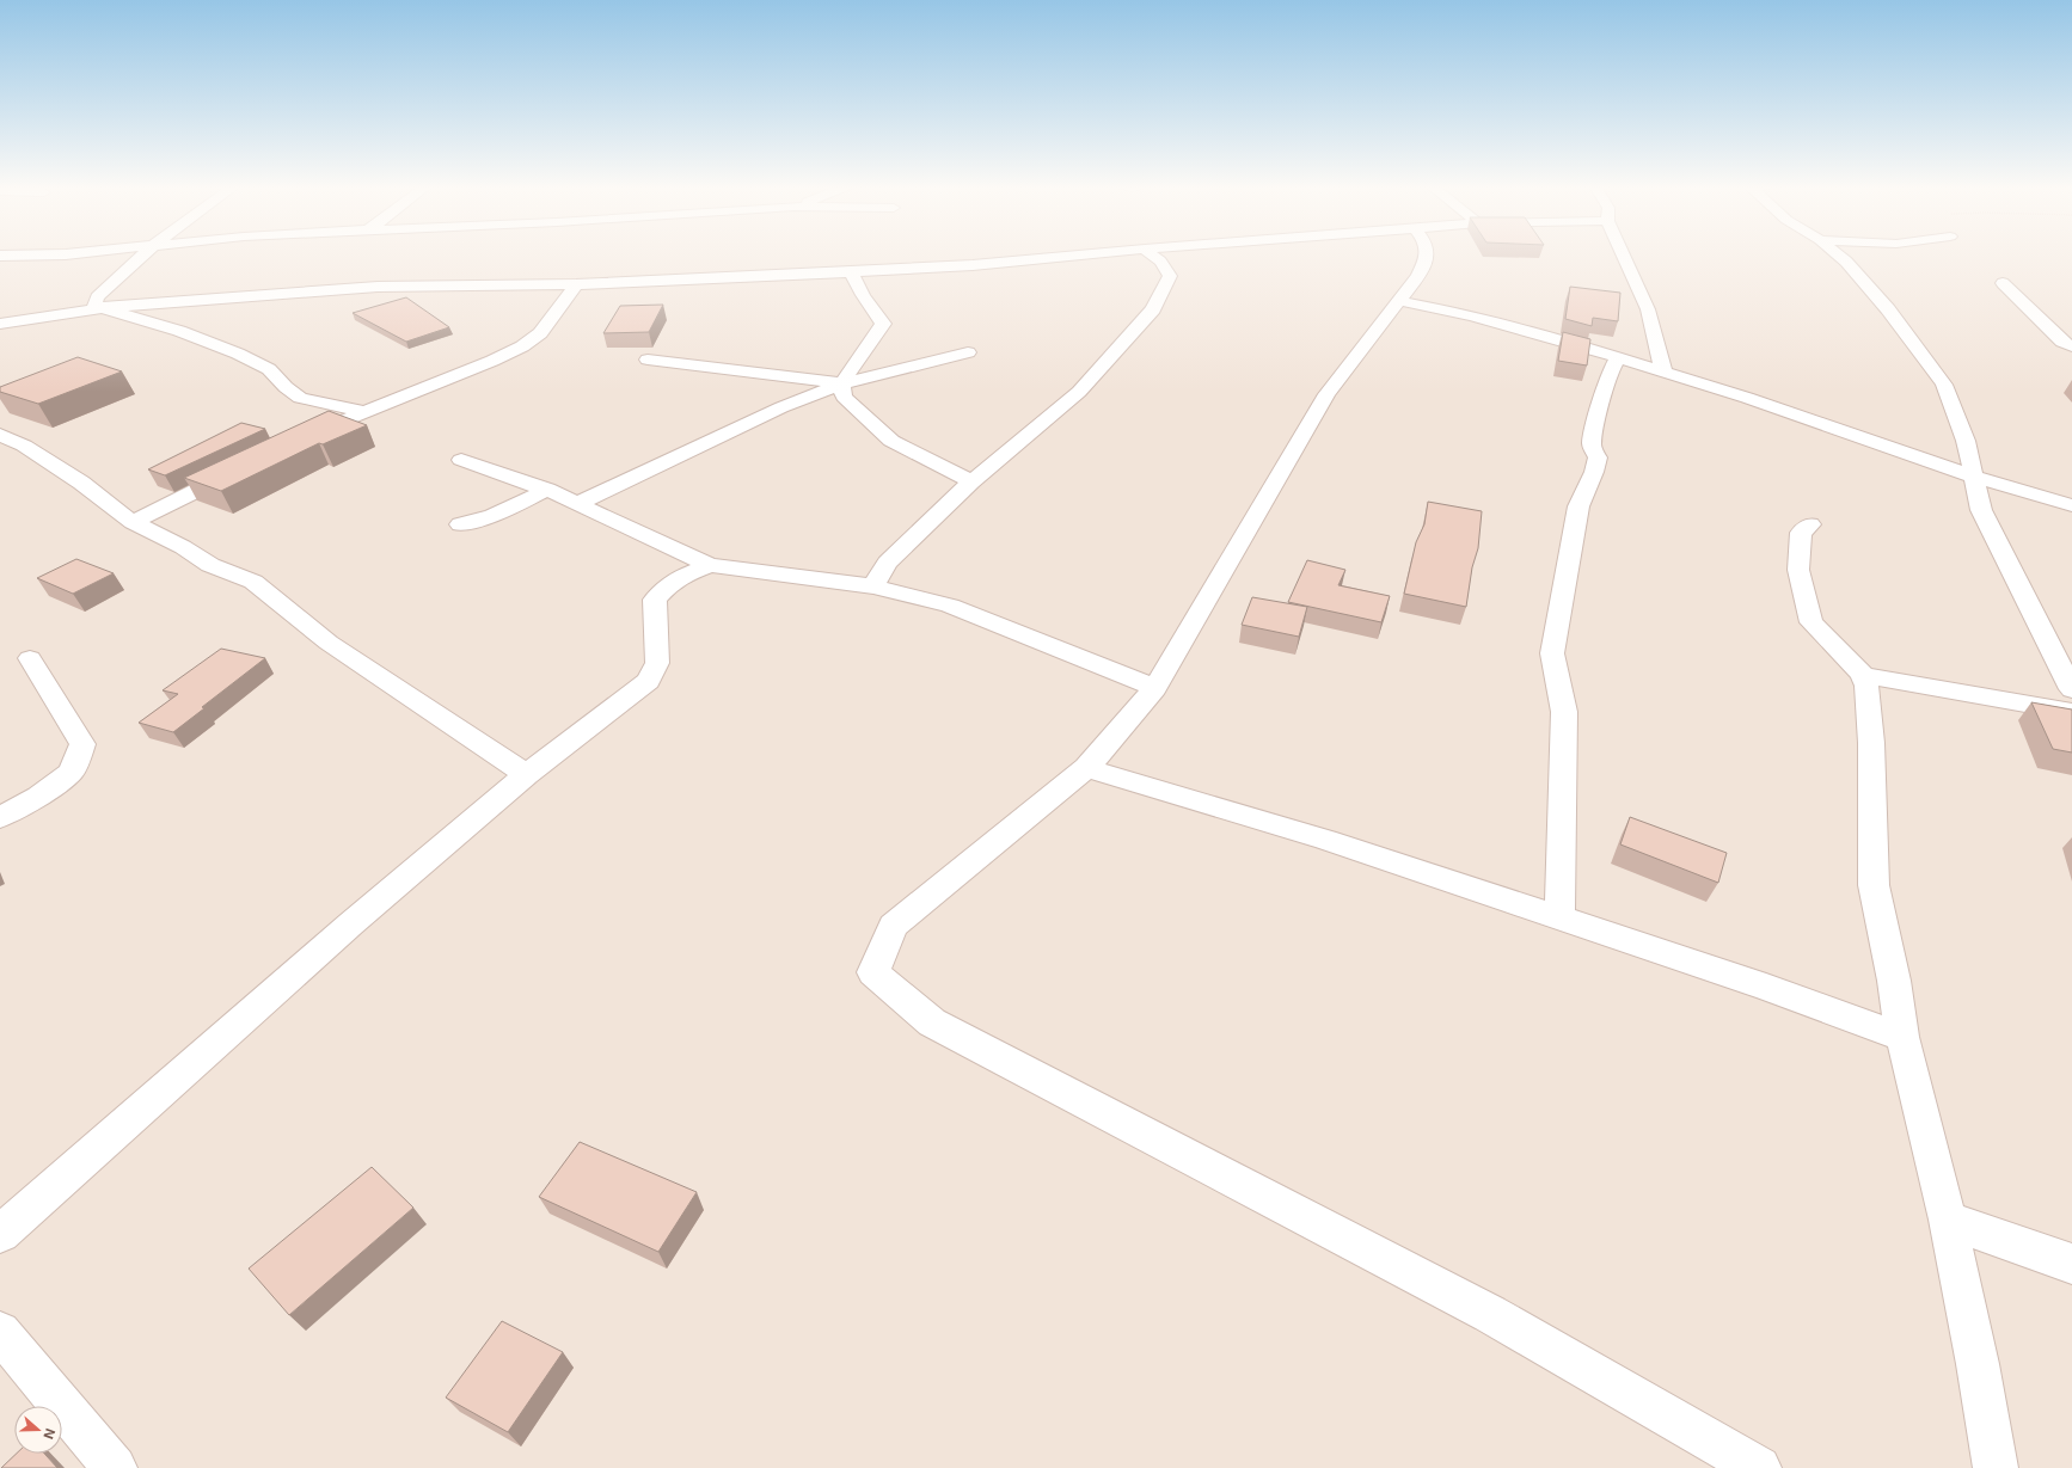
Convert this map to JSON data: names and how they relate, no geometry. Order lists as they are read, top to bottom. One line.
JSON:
{"north":"right"}
